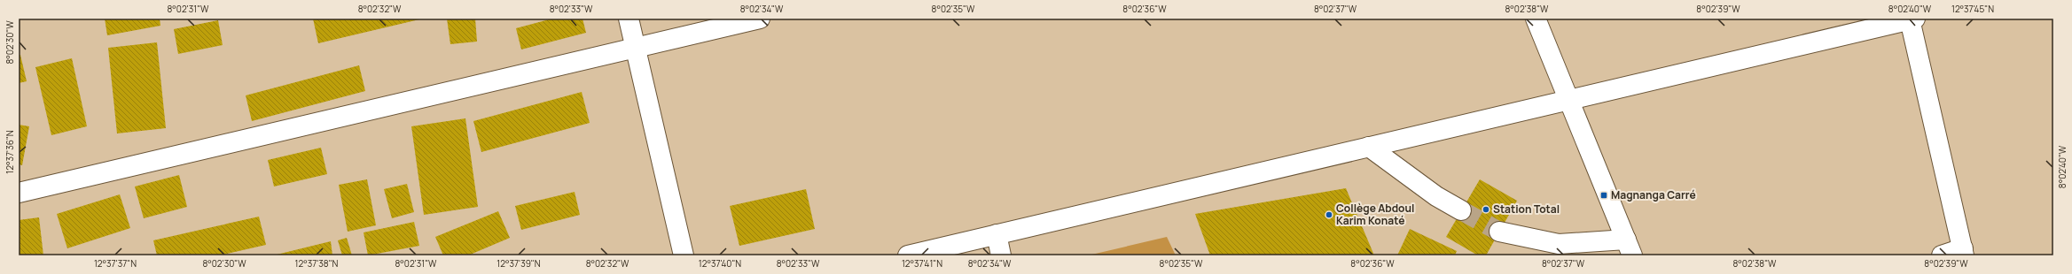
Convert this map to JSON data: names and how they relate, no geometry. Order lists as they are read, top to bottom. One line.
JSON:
{"places":{"transit":["Magnanga Carré"],"other":["Station Total","Collège Abdoul Karim Konaté"]},"coordinates":["8°02'31\"W","8°02'32\"W","8°02'33\"W","8°02'34\"W","8°02'35\"W","8°02'36\"W","8°02'37\"W","8°02'38\"W","8°02'39\"W","8°02'40\"W","12°37'45\"N","8°02'30\"W","12°37'36\"N","12°37'37\"N","12°37'38\"N","12°37'39\"N","12°37'40\"N","12°37'41\"N"]}
